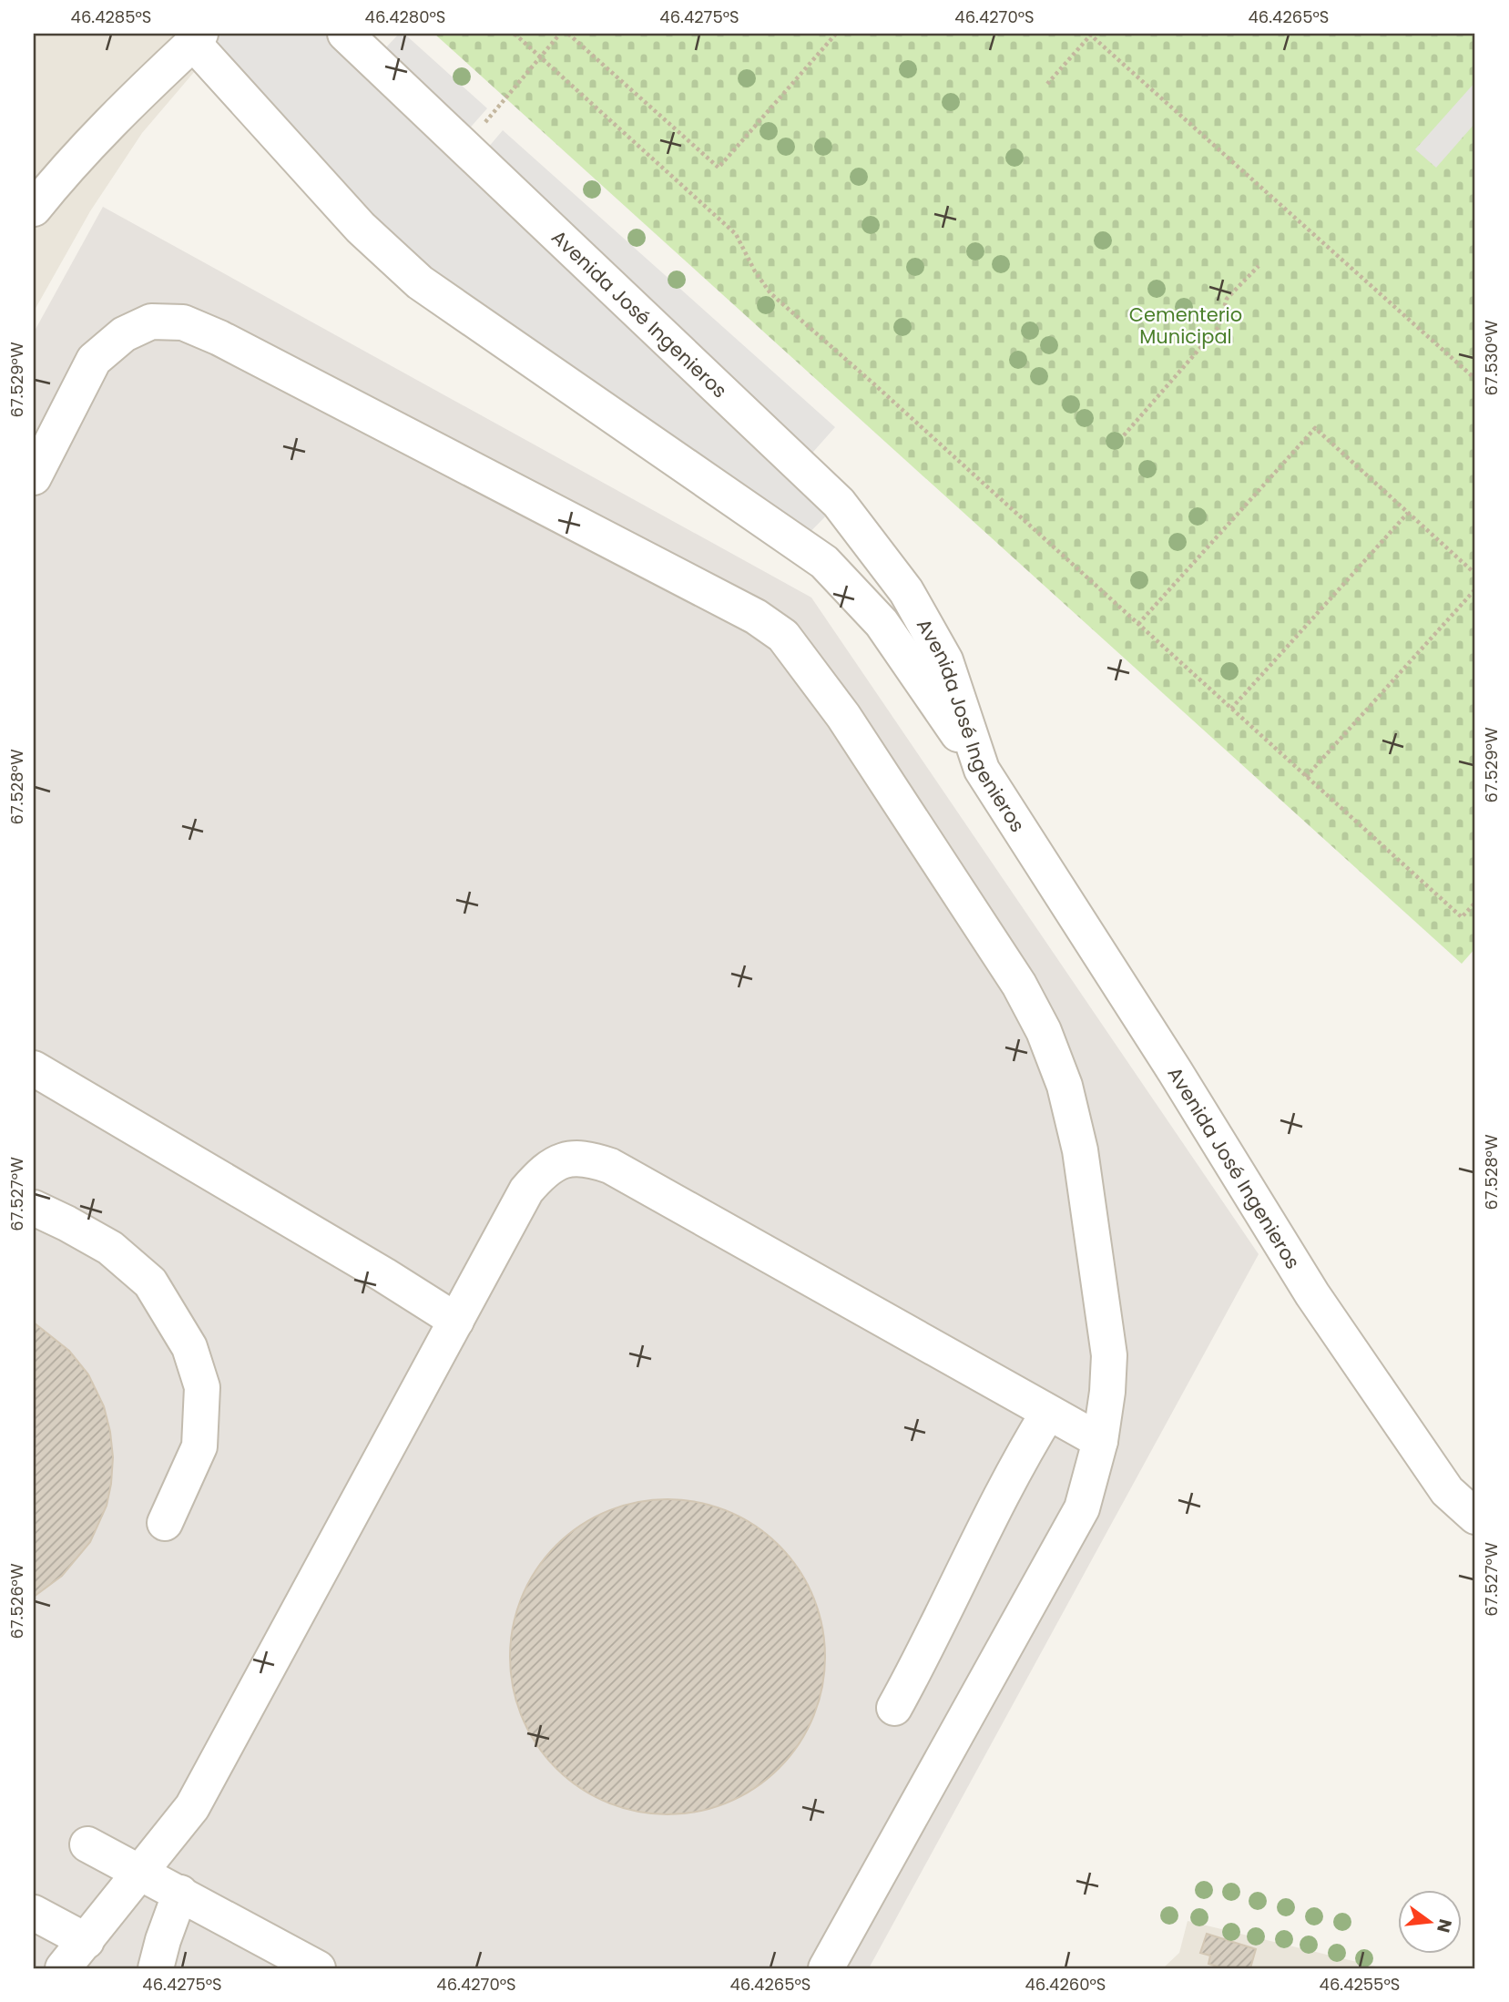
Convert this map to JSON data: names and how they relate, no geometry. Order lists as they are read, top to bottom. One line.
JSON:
{"streets":{"street":["Avenida José Ingenieros"]},"parks":["Cementerio Municipal"],"north":"right","coordinates":["46.4285°S","46.4280°S","46.4275°S","46.4270°S","46.4265°S","67.530°W","67.529°W","67.528°W","67.527°W","67.526°W","46.4260°S","46.4255°S"]}
